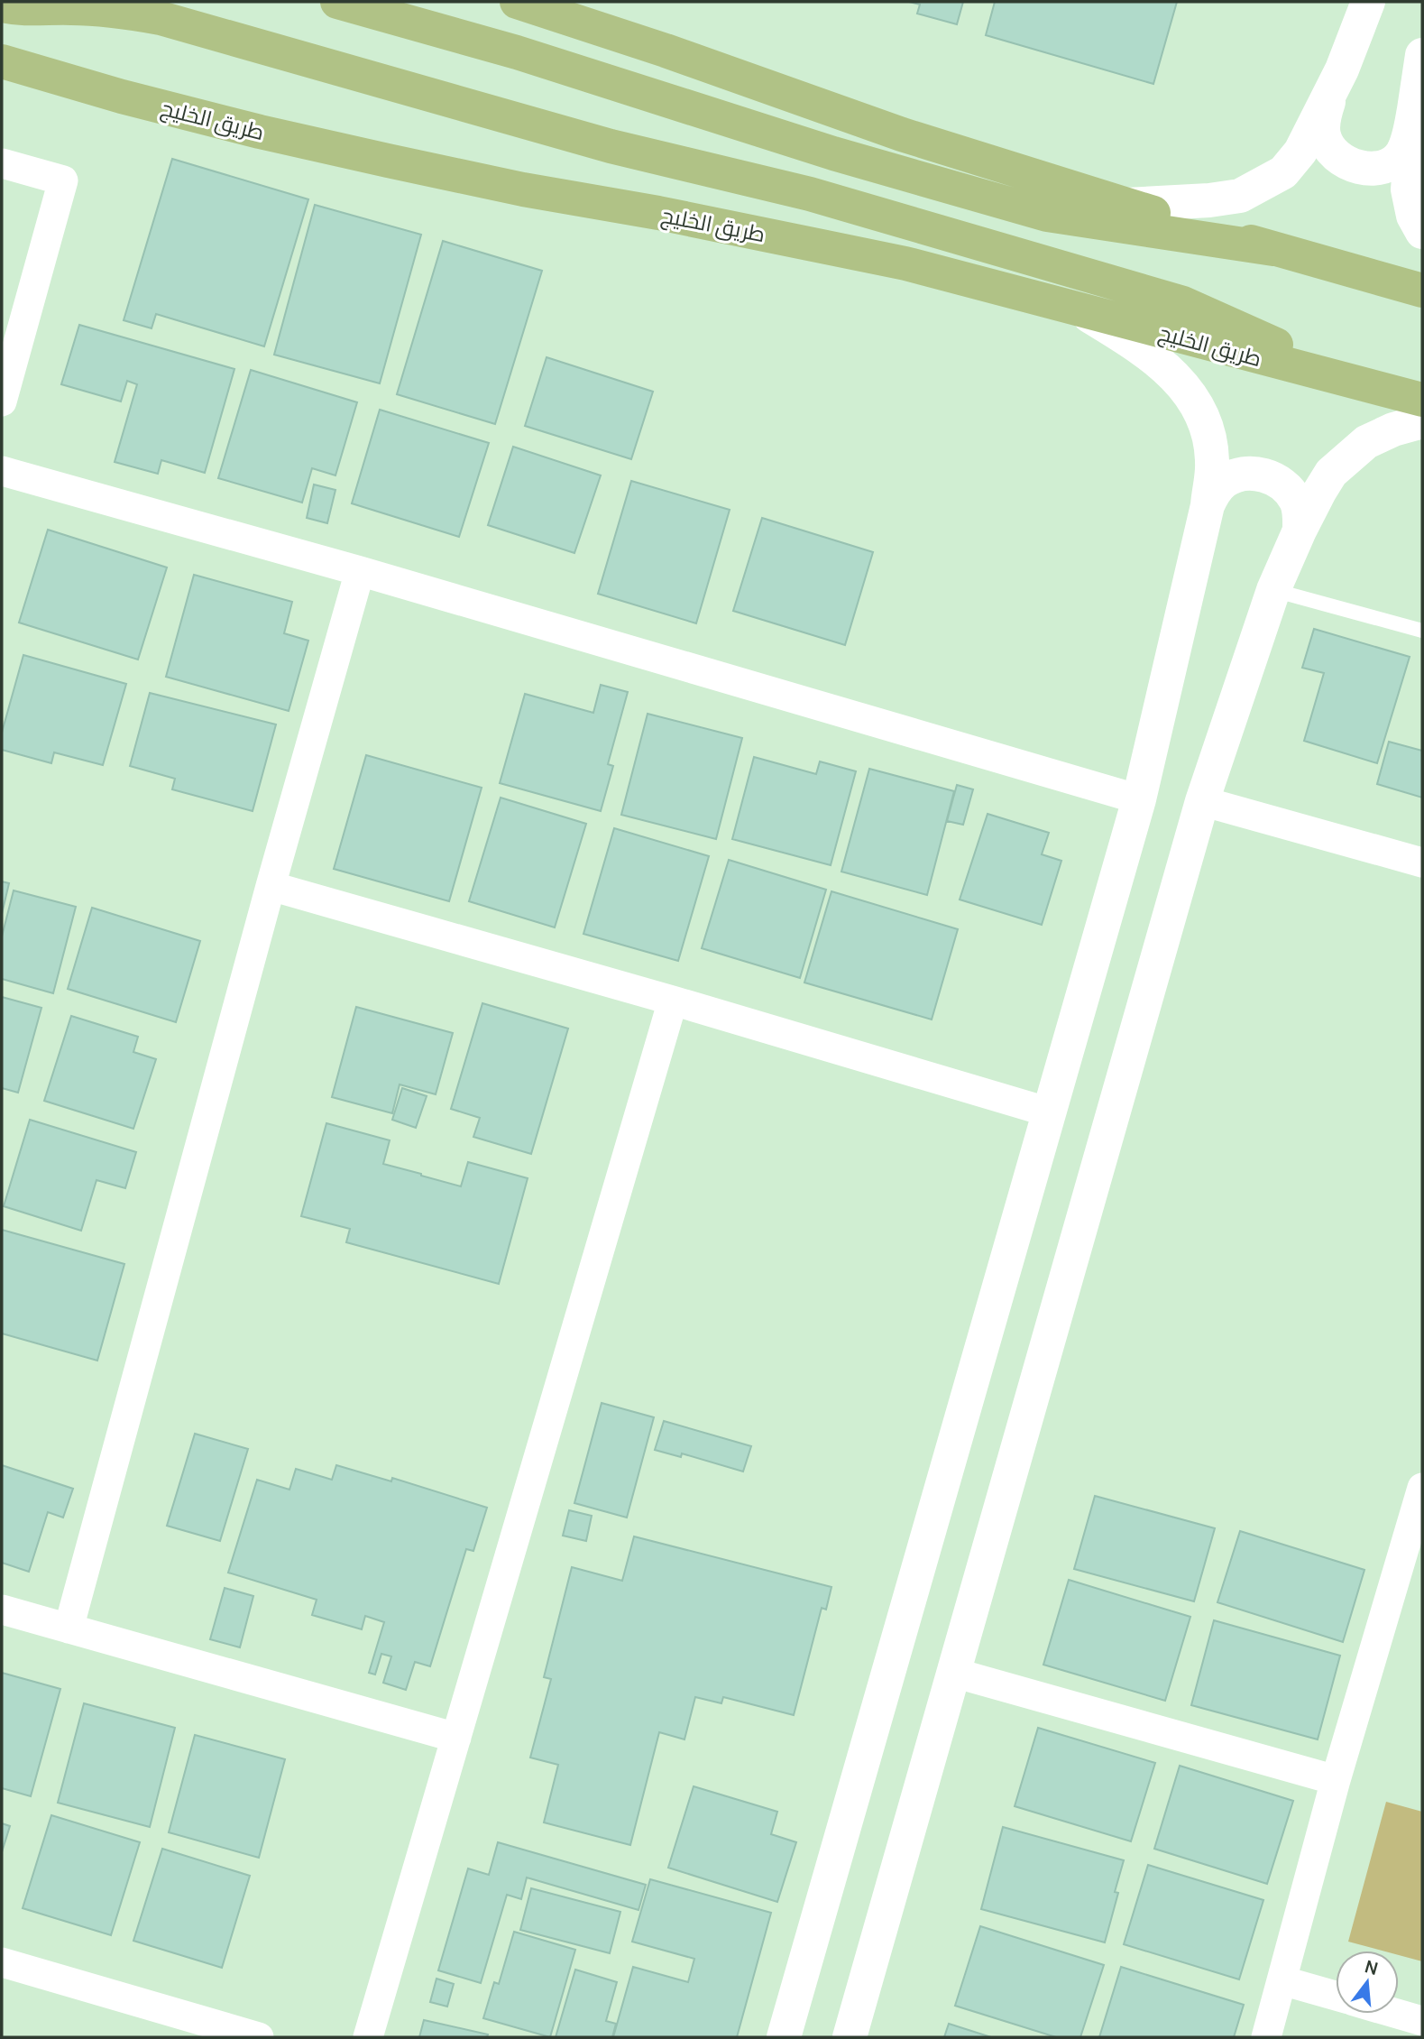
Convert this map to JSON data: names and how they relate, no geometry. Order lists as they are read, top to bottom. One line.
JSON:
{"streets":{"main road":["طريق الخليج"]},"north":"top"}
